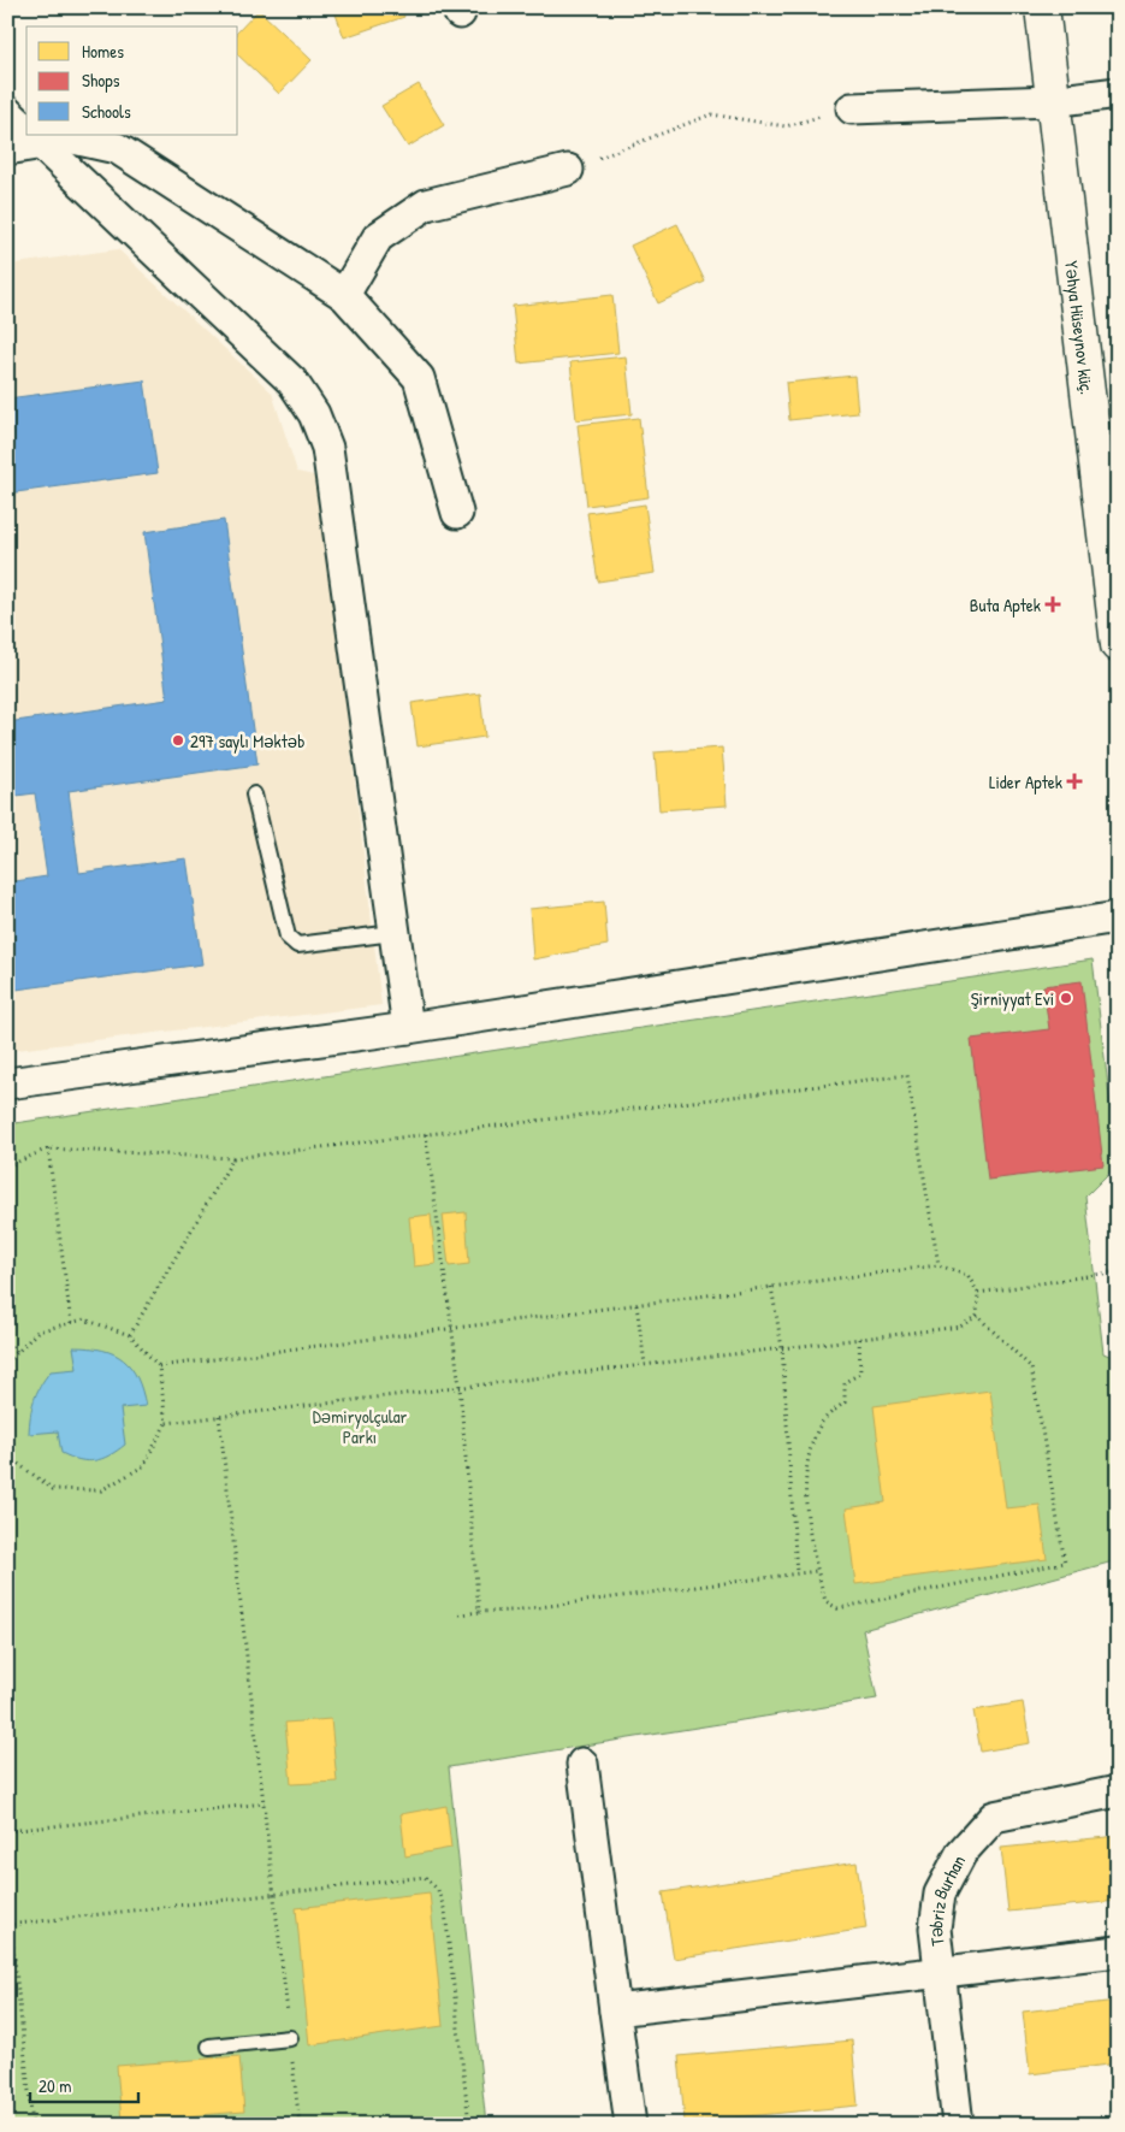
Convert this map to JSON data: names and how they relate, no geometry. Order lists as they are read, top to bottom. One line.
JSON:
{"streets":{"street":["Yəhya Hüseynov küç.","Təbriz Burhan"]},"parks":["Dəmiryolçular Parkı"],"places":{"health":["Buta Aptek","Lider Aptek"],"other":["297 saylı Məktəb","Şirniyyat Evi"]},"legend":["Homes","Shops","Schools"],"scale_bar":"20 m"}
